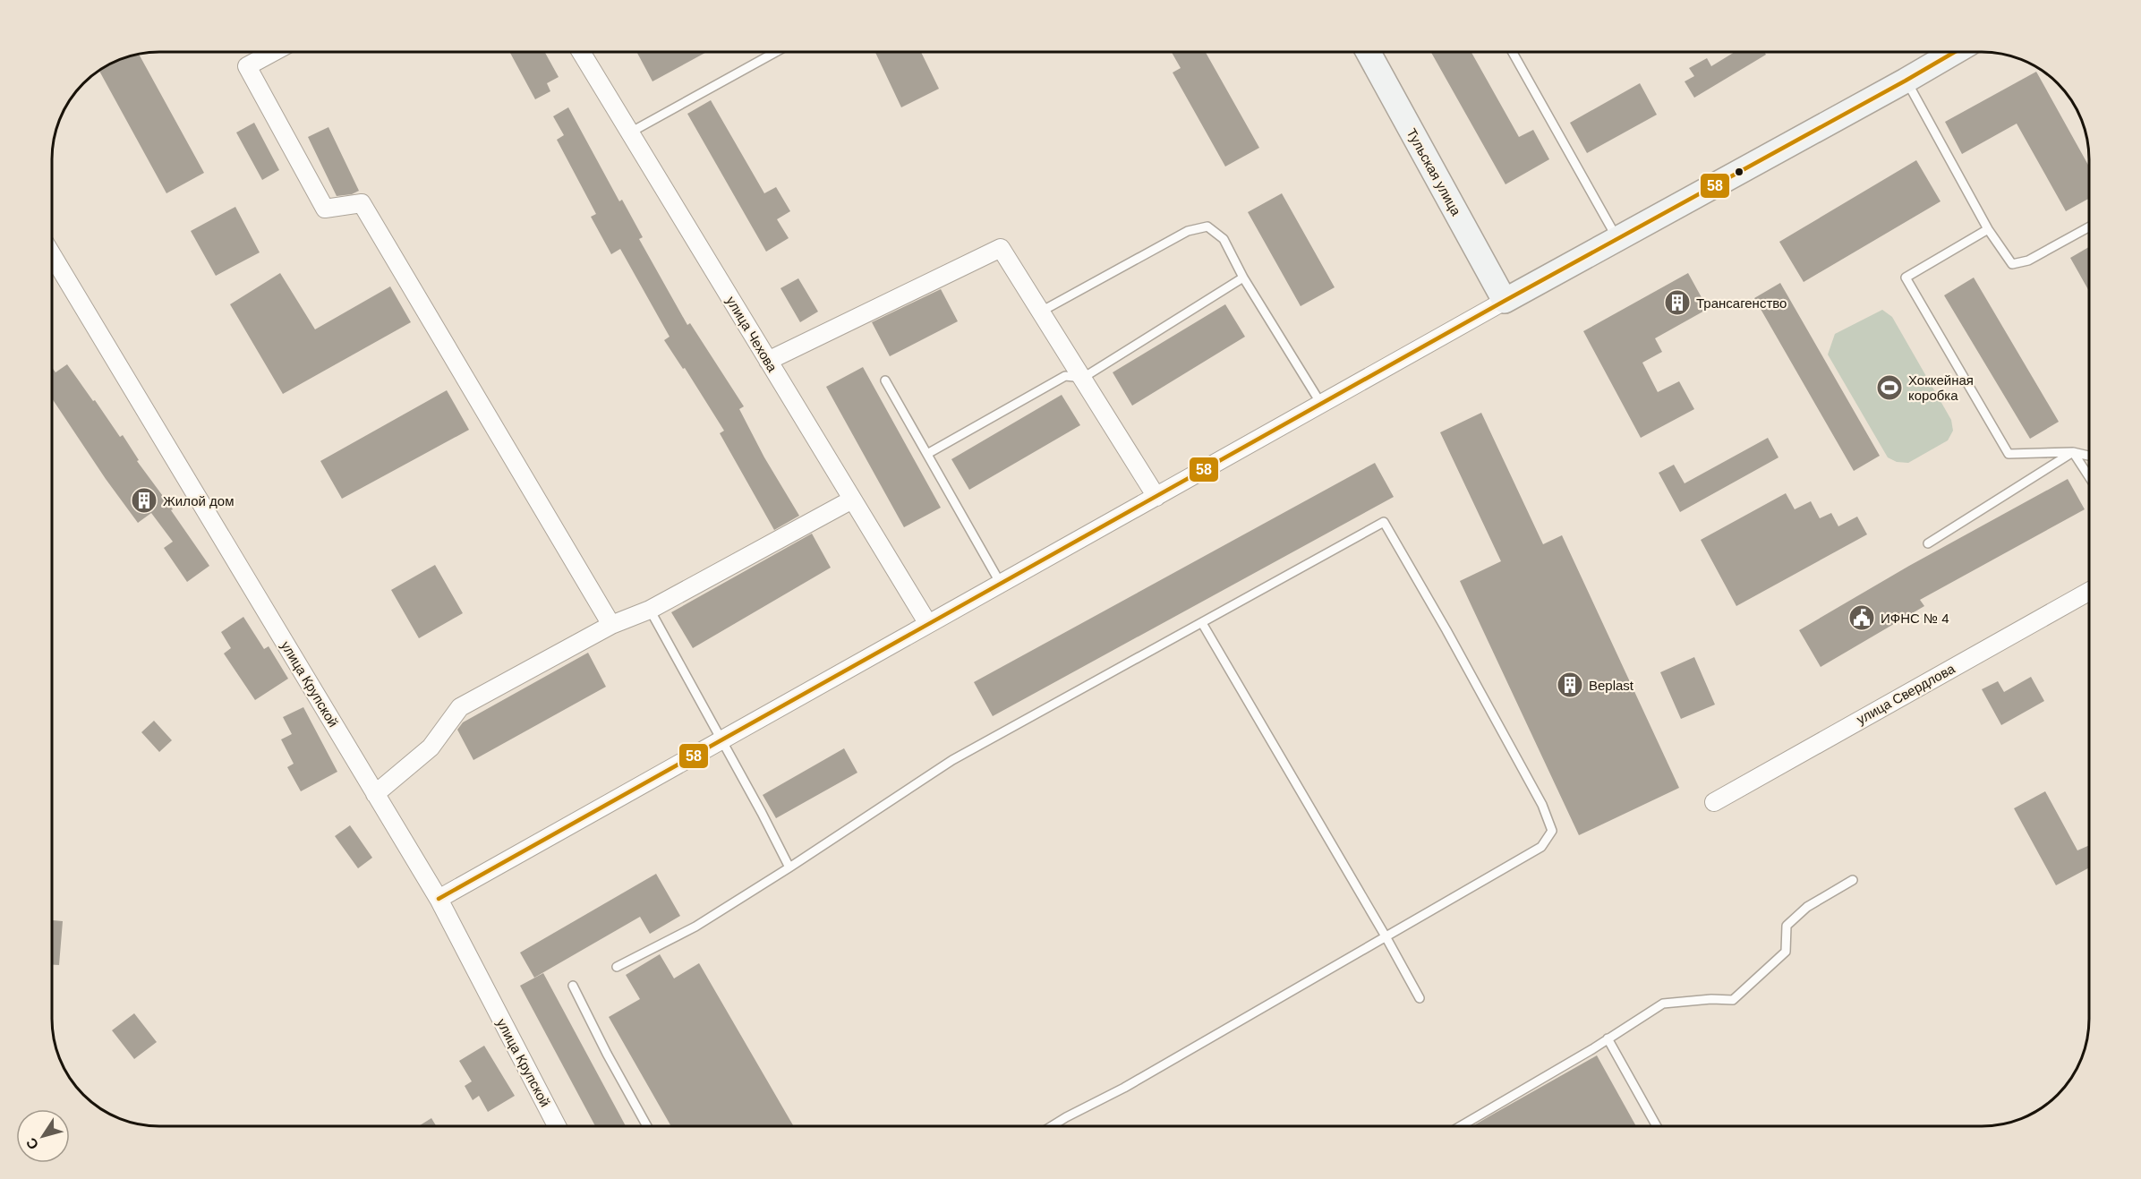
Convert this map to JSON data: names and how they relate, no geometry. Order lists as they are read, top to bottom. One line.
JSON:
{"streets":{"main road":["Тульская улица"],"street":["улица Чехова","улица Крупской","улица Свердлова"]},"places":{"building":["Трансагенство","Жилой дом","Beplast"],"sports":["Хоккейная коробка"],"public building":["ИФНС № 4"]},"lines":["transit line 58"],"north":"bottom left"}
